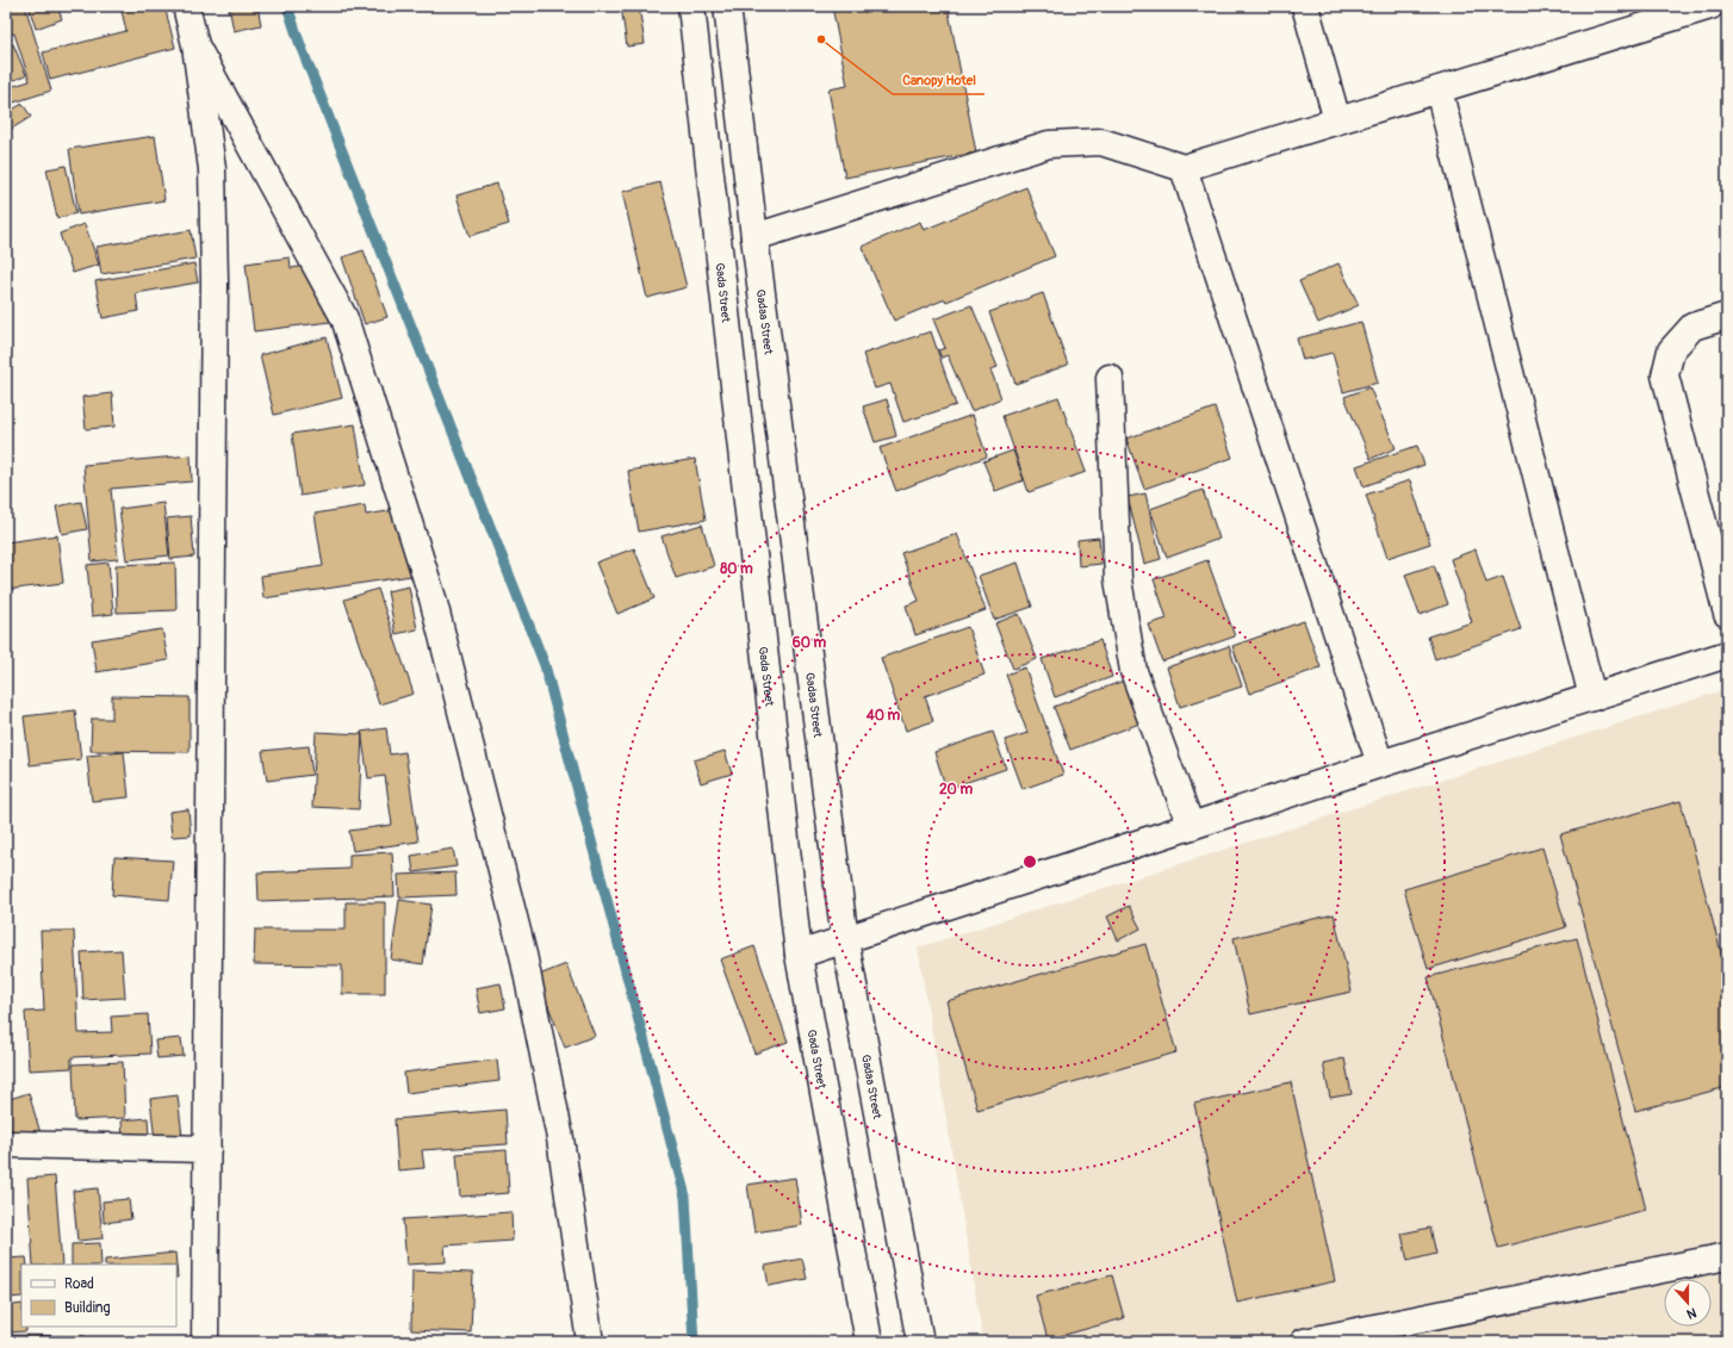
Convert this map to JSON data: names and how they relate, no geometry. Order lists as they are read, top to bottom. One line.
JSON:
{"streets":{"street":["Gada Street","Gadaa Street"]},"places":["Canopy Hotel"],"legend":["Road","Building"],"north":"bottom","rings":["80 m","60 m","40 m","20 m"]}
